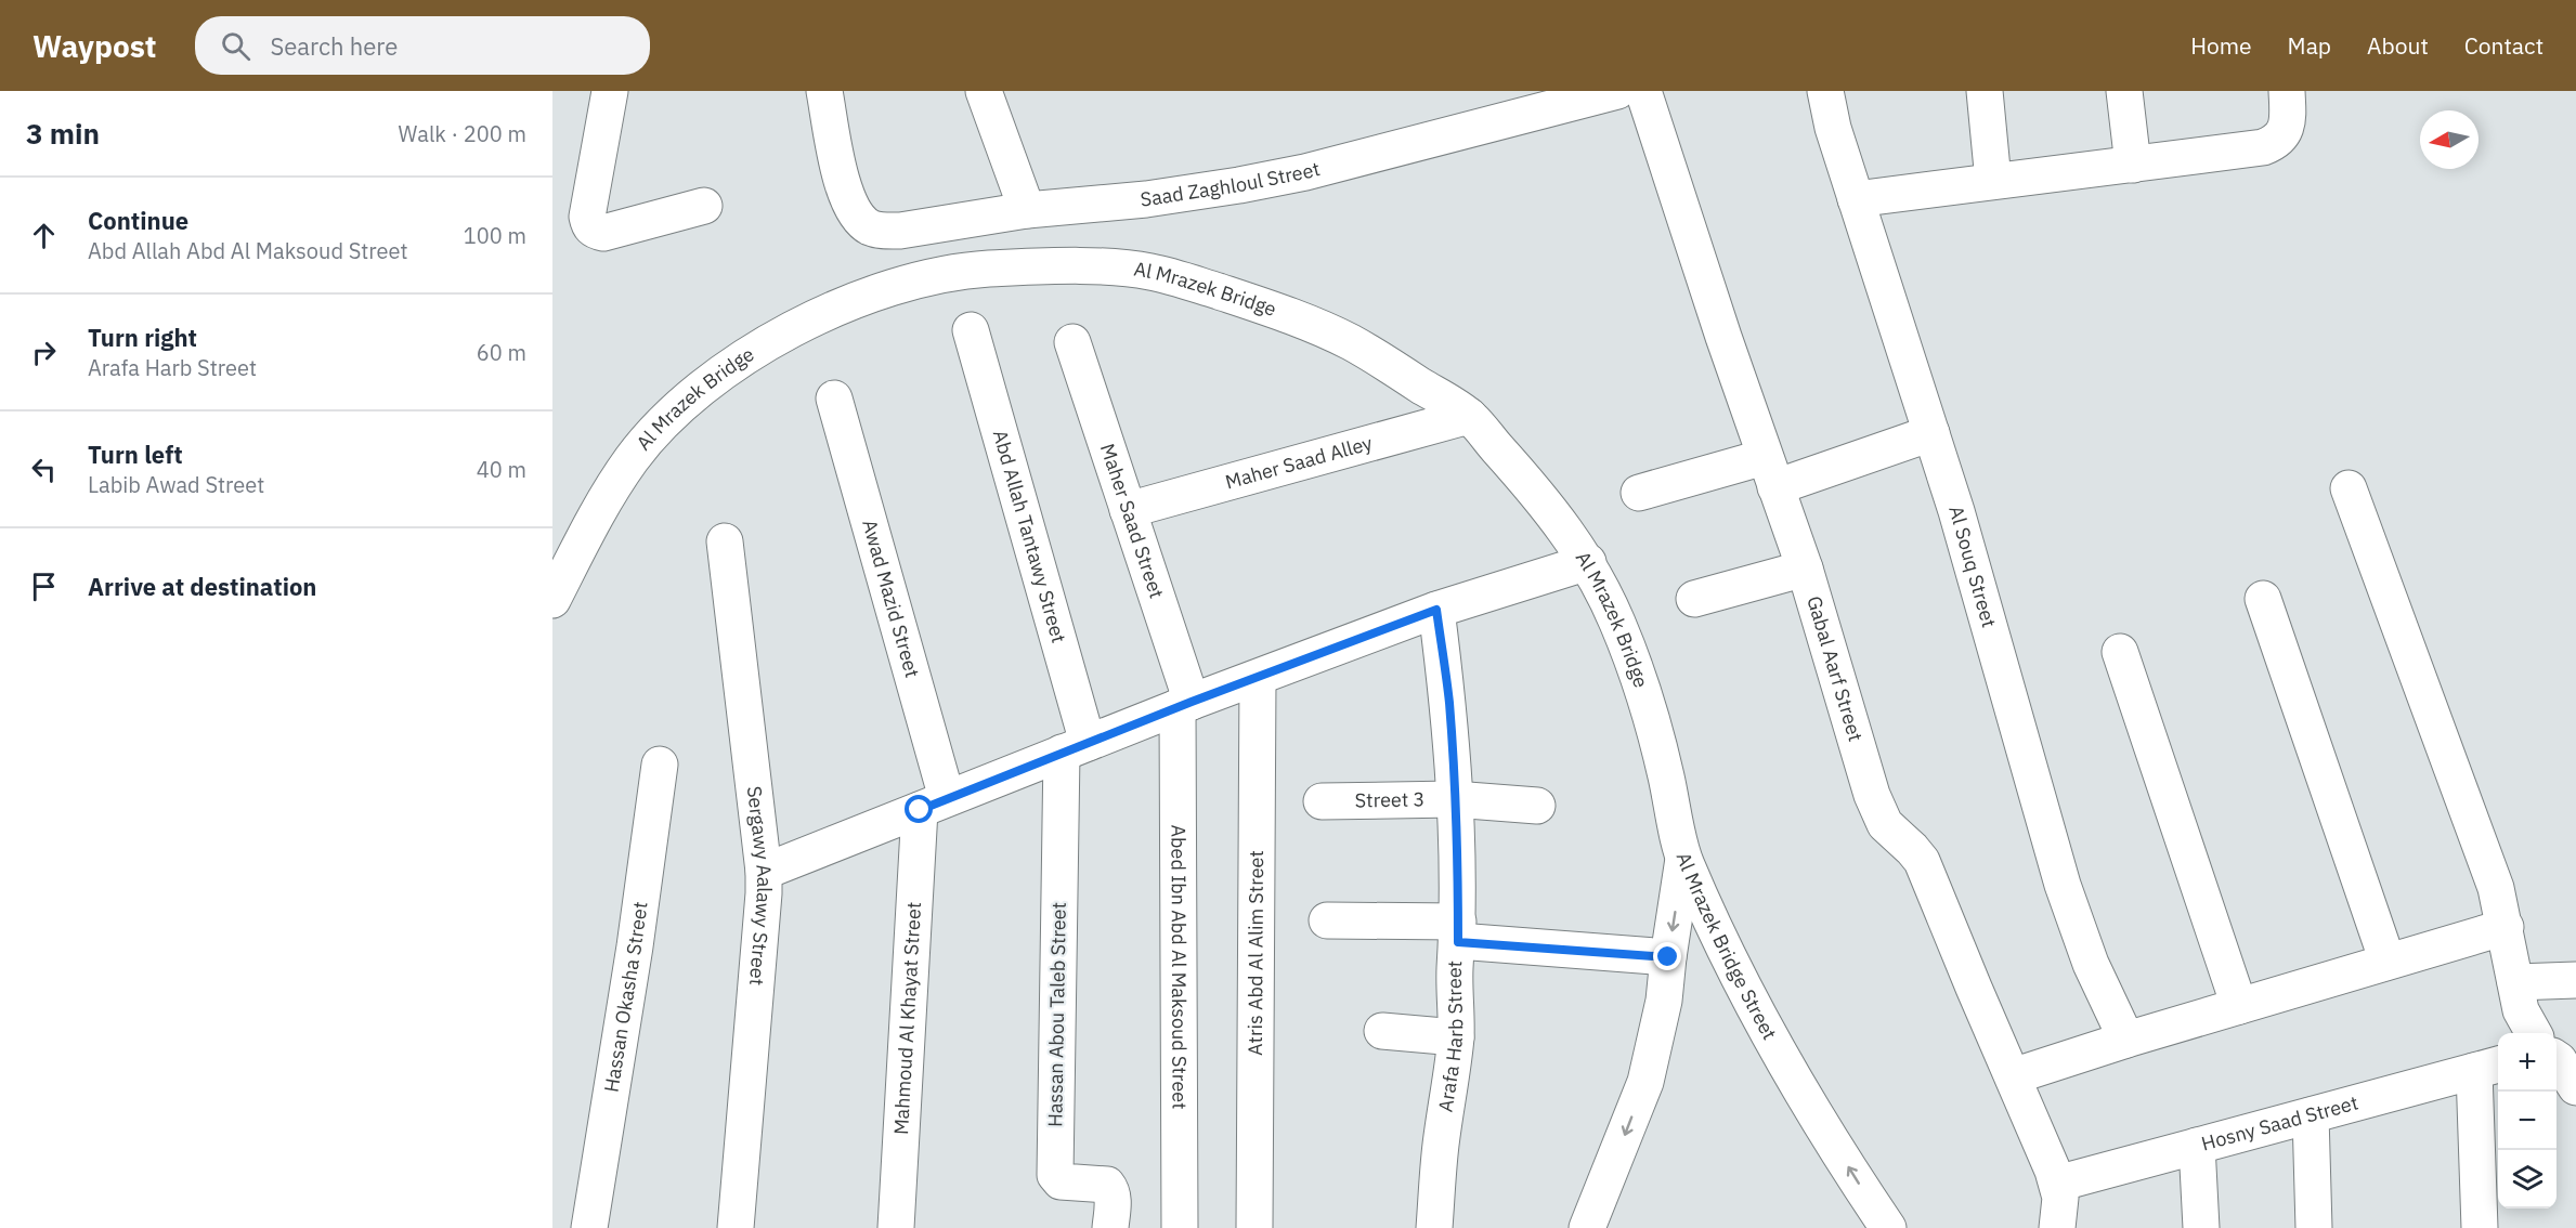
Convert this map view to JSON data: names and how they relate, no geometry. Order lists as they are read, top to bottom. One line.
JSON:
{"streets":{"street":["Saad Zaghloul Street","Al Mrazek Bridge","Maher Saad Alley","Maher Saad Street","Abd Allah Tantawy Street","Al Souq Street","Awad Mazid Street","Gabal Aarf Street","Street 3","Sergawy Aalawy Street","Atris Abd Al Alim Street","Al Mrazek Bridge Street","Abed Ibn Abd Al Maksoud Street","Hassan Okasha Street","Hassan Abou Taleb Street","Mahmoud Al Khayat Street","Arafa Harb Street","Hosny Saad Street"]},"crossings":[["Al Mrazek Bridge","Maher Saad Alley"],["Al Mrazek Bridge","Al Mrazek Bridge Street"],["Maher Saad Alley","Maher Saad Street"],["Maher Saad Street","Abed Ibn Abd Al Maksoud Street"],["Abd Allah Tantawy Street","Hassan Abou Taleb Street"],["Awad Mazid Street","Mahmoud Al Khayat Street"],["Gabal Aarf Street","Hosny Saad Street"],["Street 3","Arafa Harb Street"]],"north":"left","page":{"header":"Waypost","search":"Search here","nav":["Home","Map","About","Contact"],"heading":["3 min","Walk · 200 m"],"list":[["Continue","Abd Allah Abd Al Maksoud Street","100 m"],["Turn right","Arafa Harb Street","60 m"],["Turn left","Labib Awad Street","40 m"],"Arrive at destination"],"map_buttons":["+","−"]}}
